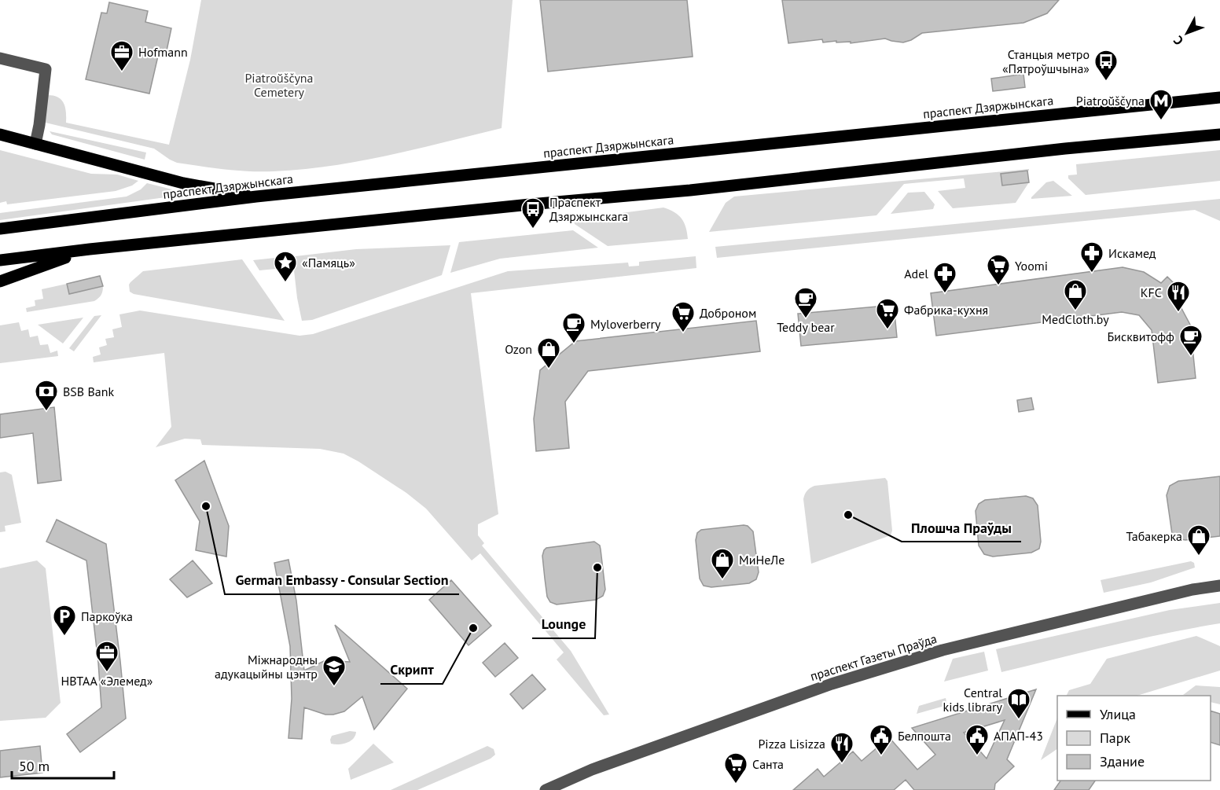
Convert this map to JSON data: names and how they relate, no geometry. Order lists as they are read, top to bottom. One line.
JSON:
{"streets":{"main road":["праспект Дзяржынскага"],"street":["праспект Газеты Праўда"]},"parks":["Piatroŭščyna Cemetery"],"places":{"office":["Hofmann","НВТАА «Элемед»"],"bus stop":["Станцыя метро «Пятроўшчына»","Праспект Дзяржынскага"],"metro station":["Piatroŭščyna"],"pharmacy":["Искамед","Adel"],"place":["«Памяць»"],"supermarket":["Yoomi","Фабрика-кухня","Доброном","Санта"],"shop":["MedCloth.by","Ozon","Табакерка","МиНеЛе"],"restaurant":["KFC","Pizza Lisizza"],"cafe":["Teddy bear","Myloverberry","Бисквитофф"],"bank":["BSB Bank"],"other":["German Embassy - Consular Section","Плошча Праўды","Lounge","Скрипт"],"parking":["Паркоўка"],"school or university":["Міжнародны адукацыйны цэнтр"],"library":["Central kids library"],"public building":["Белпошта","АПАП-43"]},"legend":["Улица","Парк","Здание"],"scale_bar":"50 m","north":"bottom left"}
